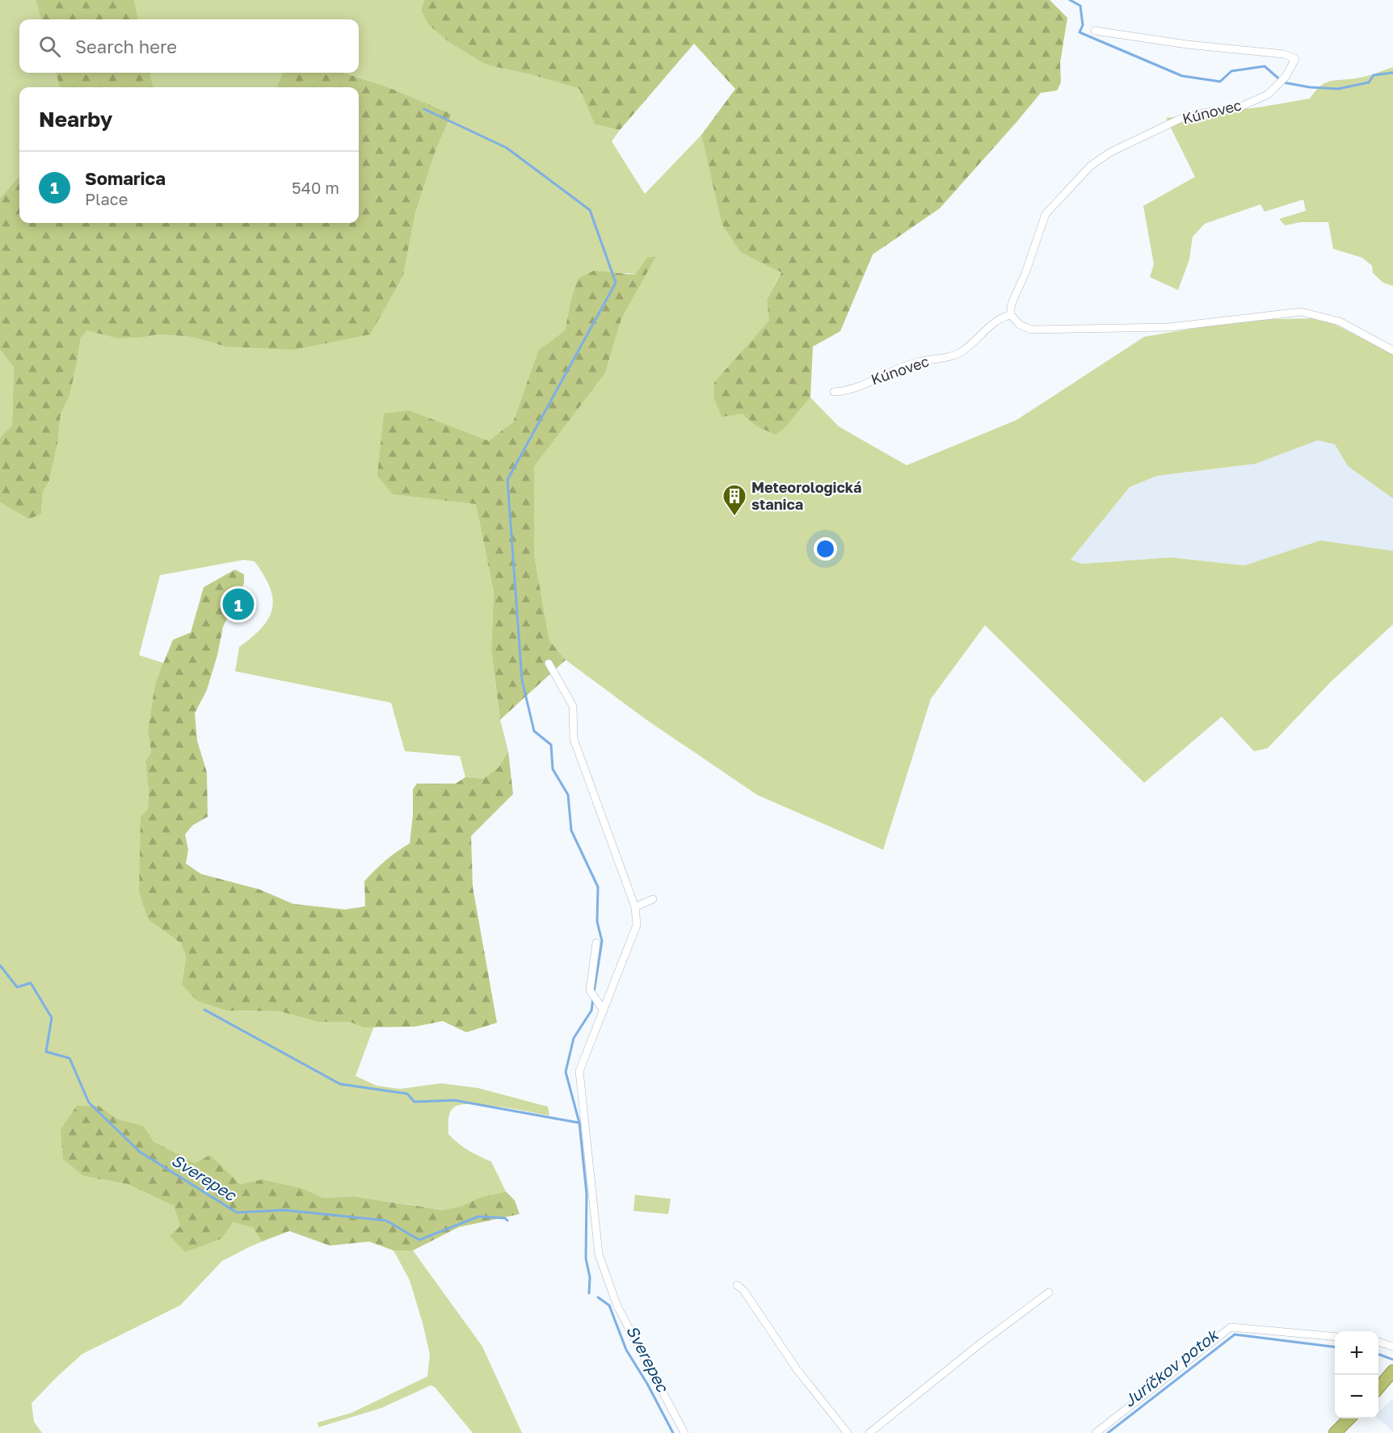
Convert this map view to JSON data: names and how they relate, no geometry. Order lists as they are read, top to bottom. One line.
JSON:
{"streets":{"street":["Kúnovec"]},"water":["Sverepec","Juríčkov potok"],"places":{"building":["Meteorologická stanica"]},"page":{"search":"Search here","heading":"Nearby","list":[{"mark":"1","name":"Somarica","note":"Place","value":"540 m"}],"pins":"1","map_buttons":["+","−"]}}
